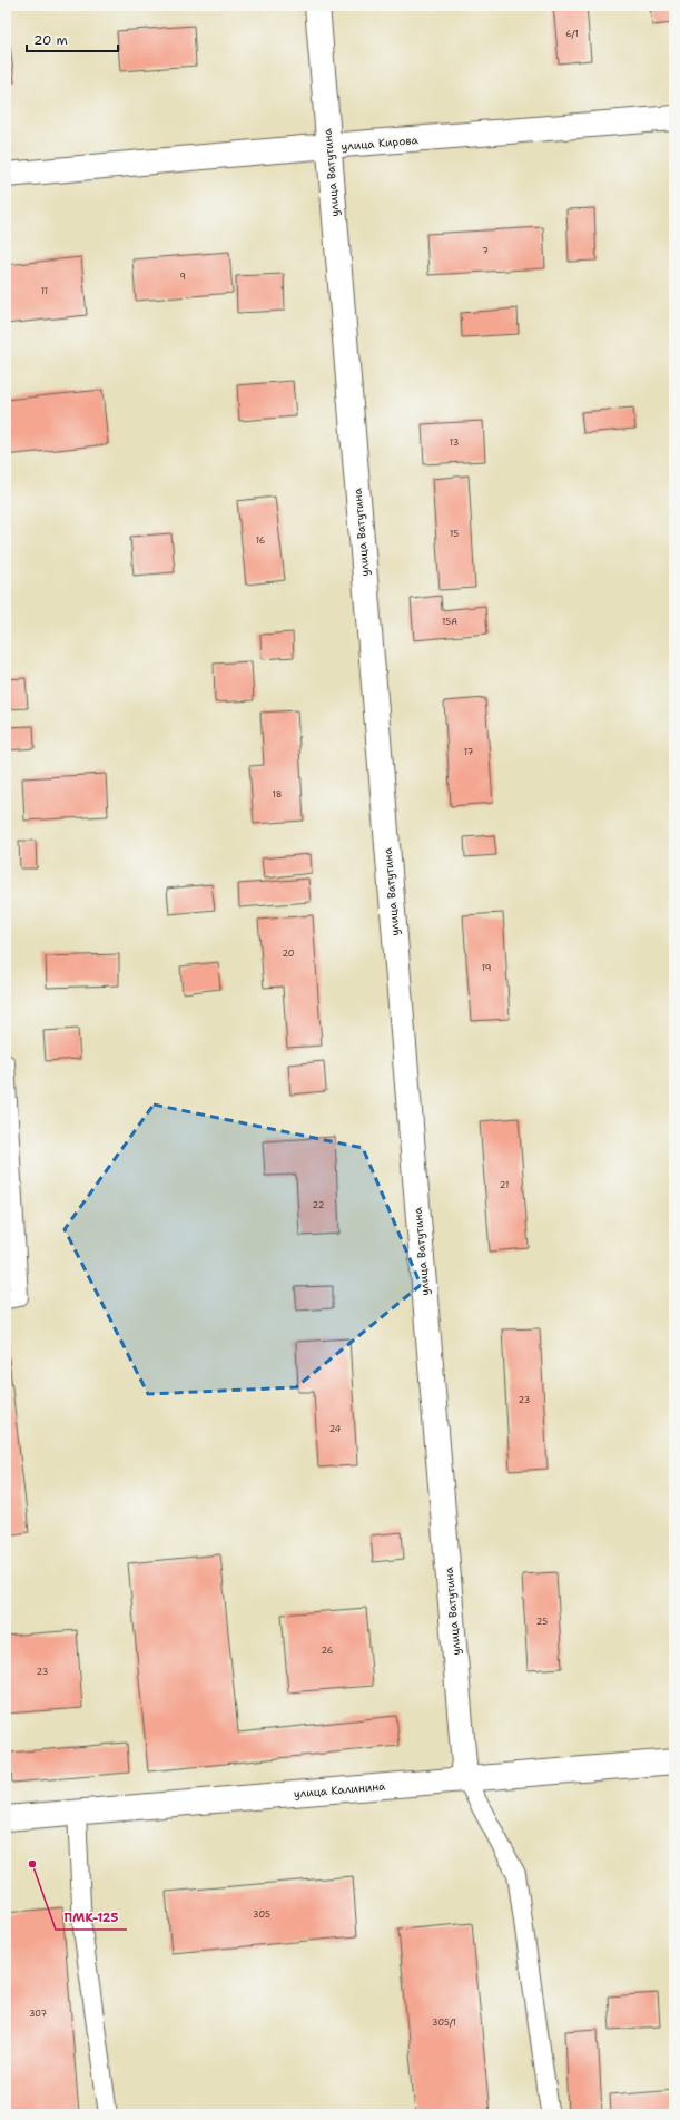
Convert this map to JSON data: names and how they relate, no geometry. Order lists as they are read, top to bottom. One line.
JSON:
{"streets":{"street":["улица Кирова","улица Ватутина","улица Калинина"]},"crossings":[["улица Кирова","улица Ватутина"],["улица Ватутина","улица Калинина"]],"places":["ПМК-125"],"house_numbers":["6/1","7","9","11","13","15","16","15А","17","18","20","19","21","22","23","24","25","26","23","305","307","305/1"],"scale_bar":"20 m"}
